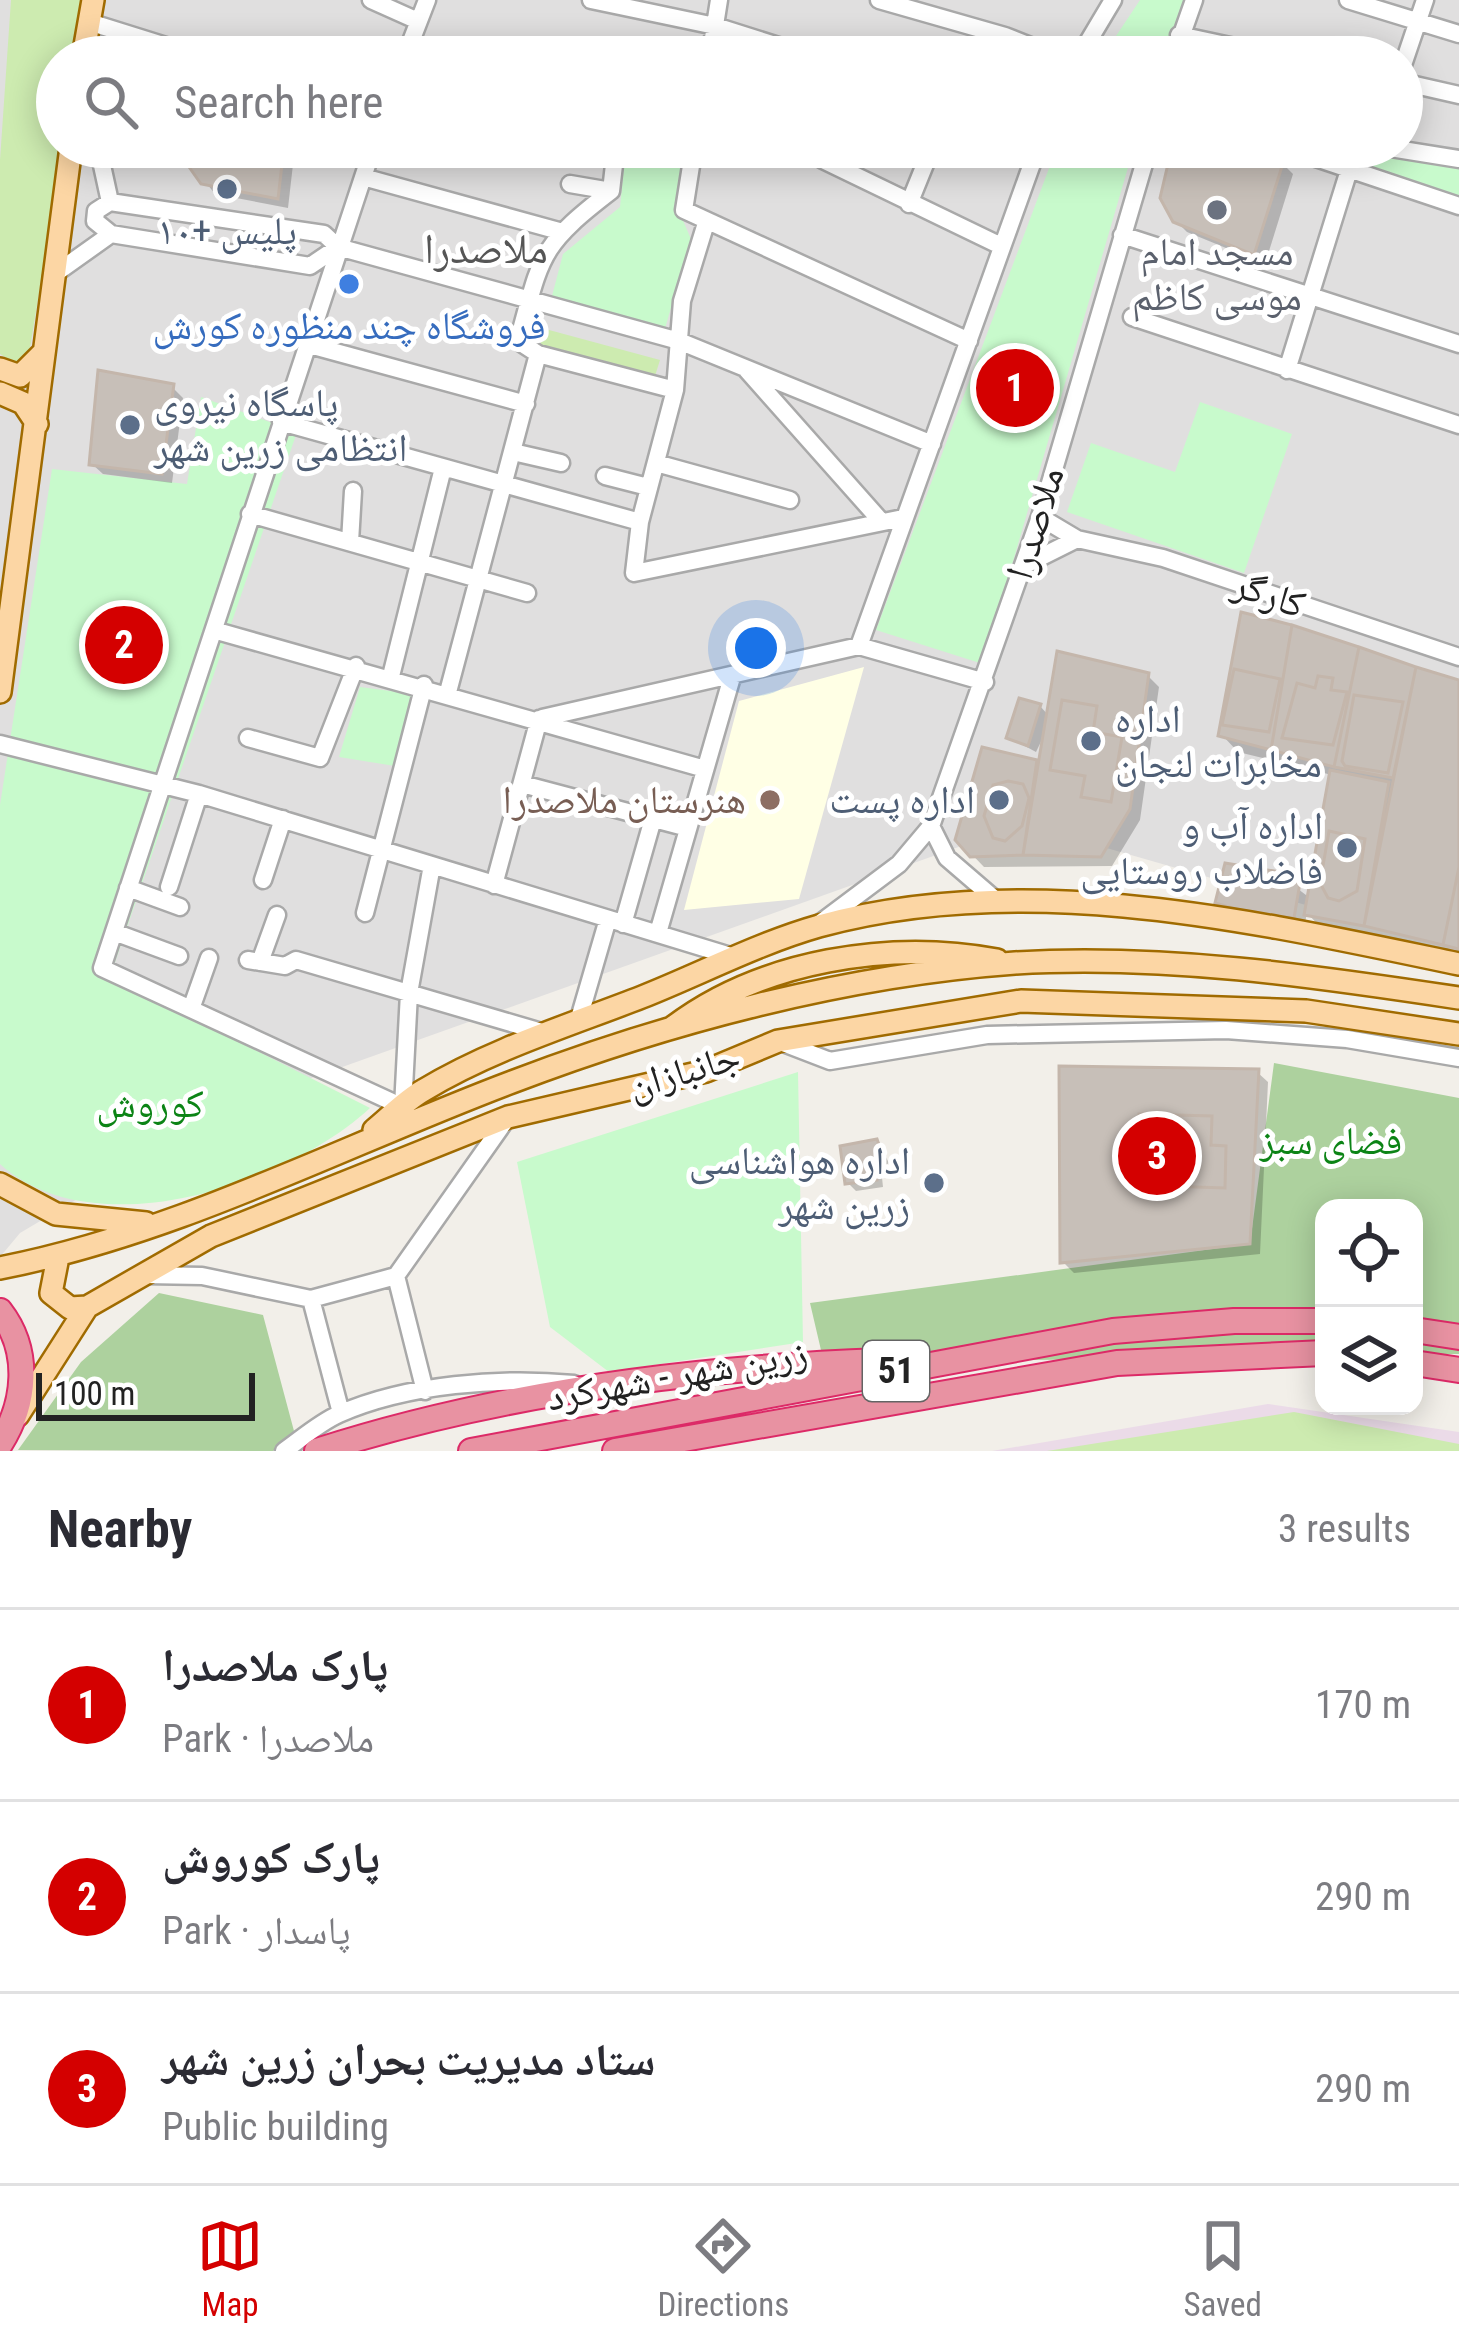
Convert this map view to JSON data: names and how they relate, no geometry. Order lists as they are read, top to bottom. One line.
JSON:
{"streets":{"highway":["51","زرین شهر - شهرکرد"],"main road":["جانبازان"],"street":["ملاصدرا","کارگر"]},"crossings":[["ملاصدرا","کارگر"],["51","زرین شهر - شهرکرد"]],"districts":["ملاصدرا"],"parks":["کوروش","فضای سبز"],"places":["پلیس +۱۰","مسجد امام موسی کاظم","فروشگاه چند منظوره کورش","پاسگاه نیروی انتظامی زرین شهر","اداره مخابرات لنجان","هنرستان ملاصدرا","اداره پست","اداره آب و فاضلاب روستایی","اداره هواشناسی زرین شهر"],"scale_bar":"100 m","page":{"search":"Search here","pins":["1","2","3"],"scale":"100 m","heading":["Nearby","3 results"],"list":[{"mark":"1","name":"پارک ملاصدرا","note":"Park · ملاصدرا","value":"170 m"},{"mark":"2","name":"پارک کوروش","note":"Park · پاسدار","value":"290 m"},{"mark":"3","name":"ستاد مدیریت بحران زرین شهر","note":"Public building","value":"290 m"}],"nav":["Map","Directions","Saved"]}}
